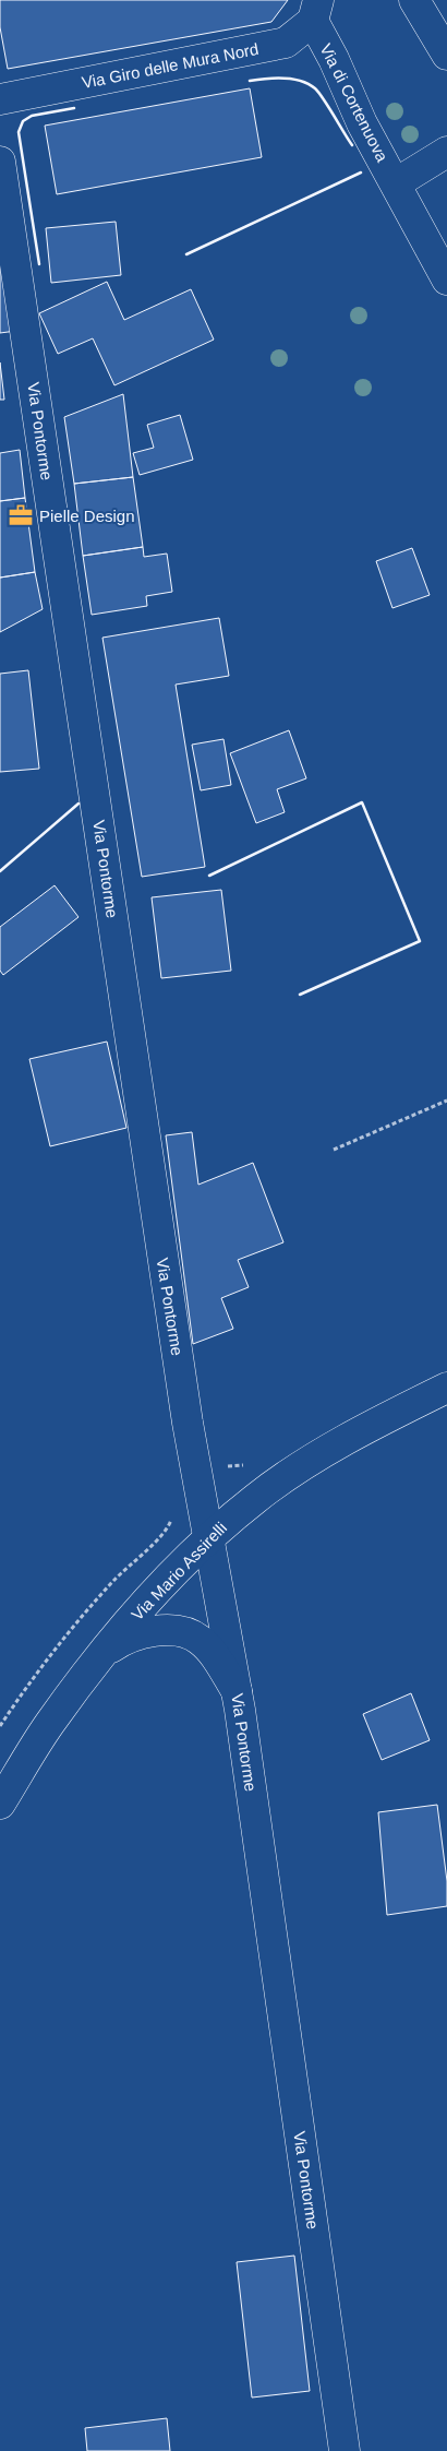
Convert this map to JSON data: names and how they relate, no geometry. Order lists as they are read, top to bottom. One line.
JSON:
{"streets":{"street":["Via Giro delle Mura Nord","Via di Cortenuova","Via Pontorme","Via Mario Assirelli"]},"crossings":[["Via Giro delle Mura Nord","Via di Cortenuova"],["Via Pontorme","Via Mario Assirelli"]],"places":{"office":["Pielle Design"]}}
